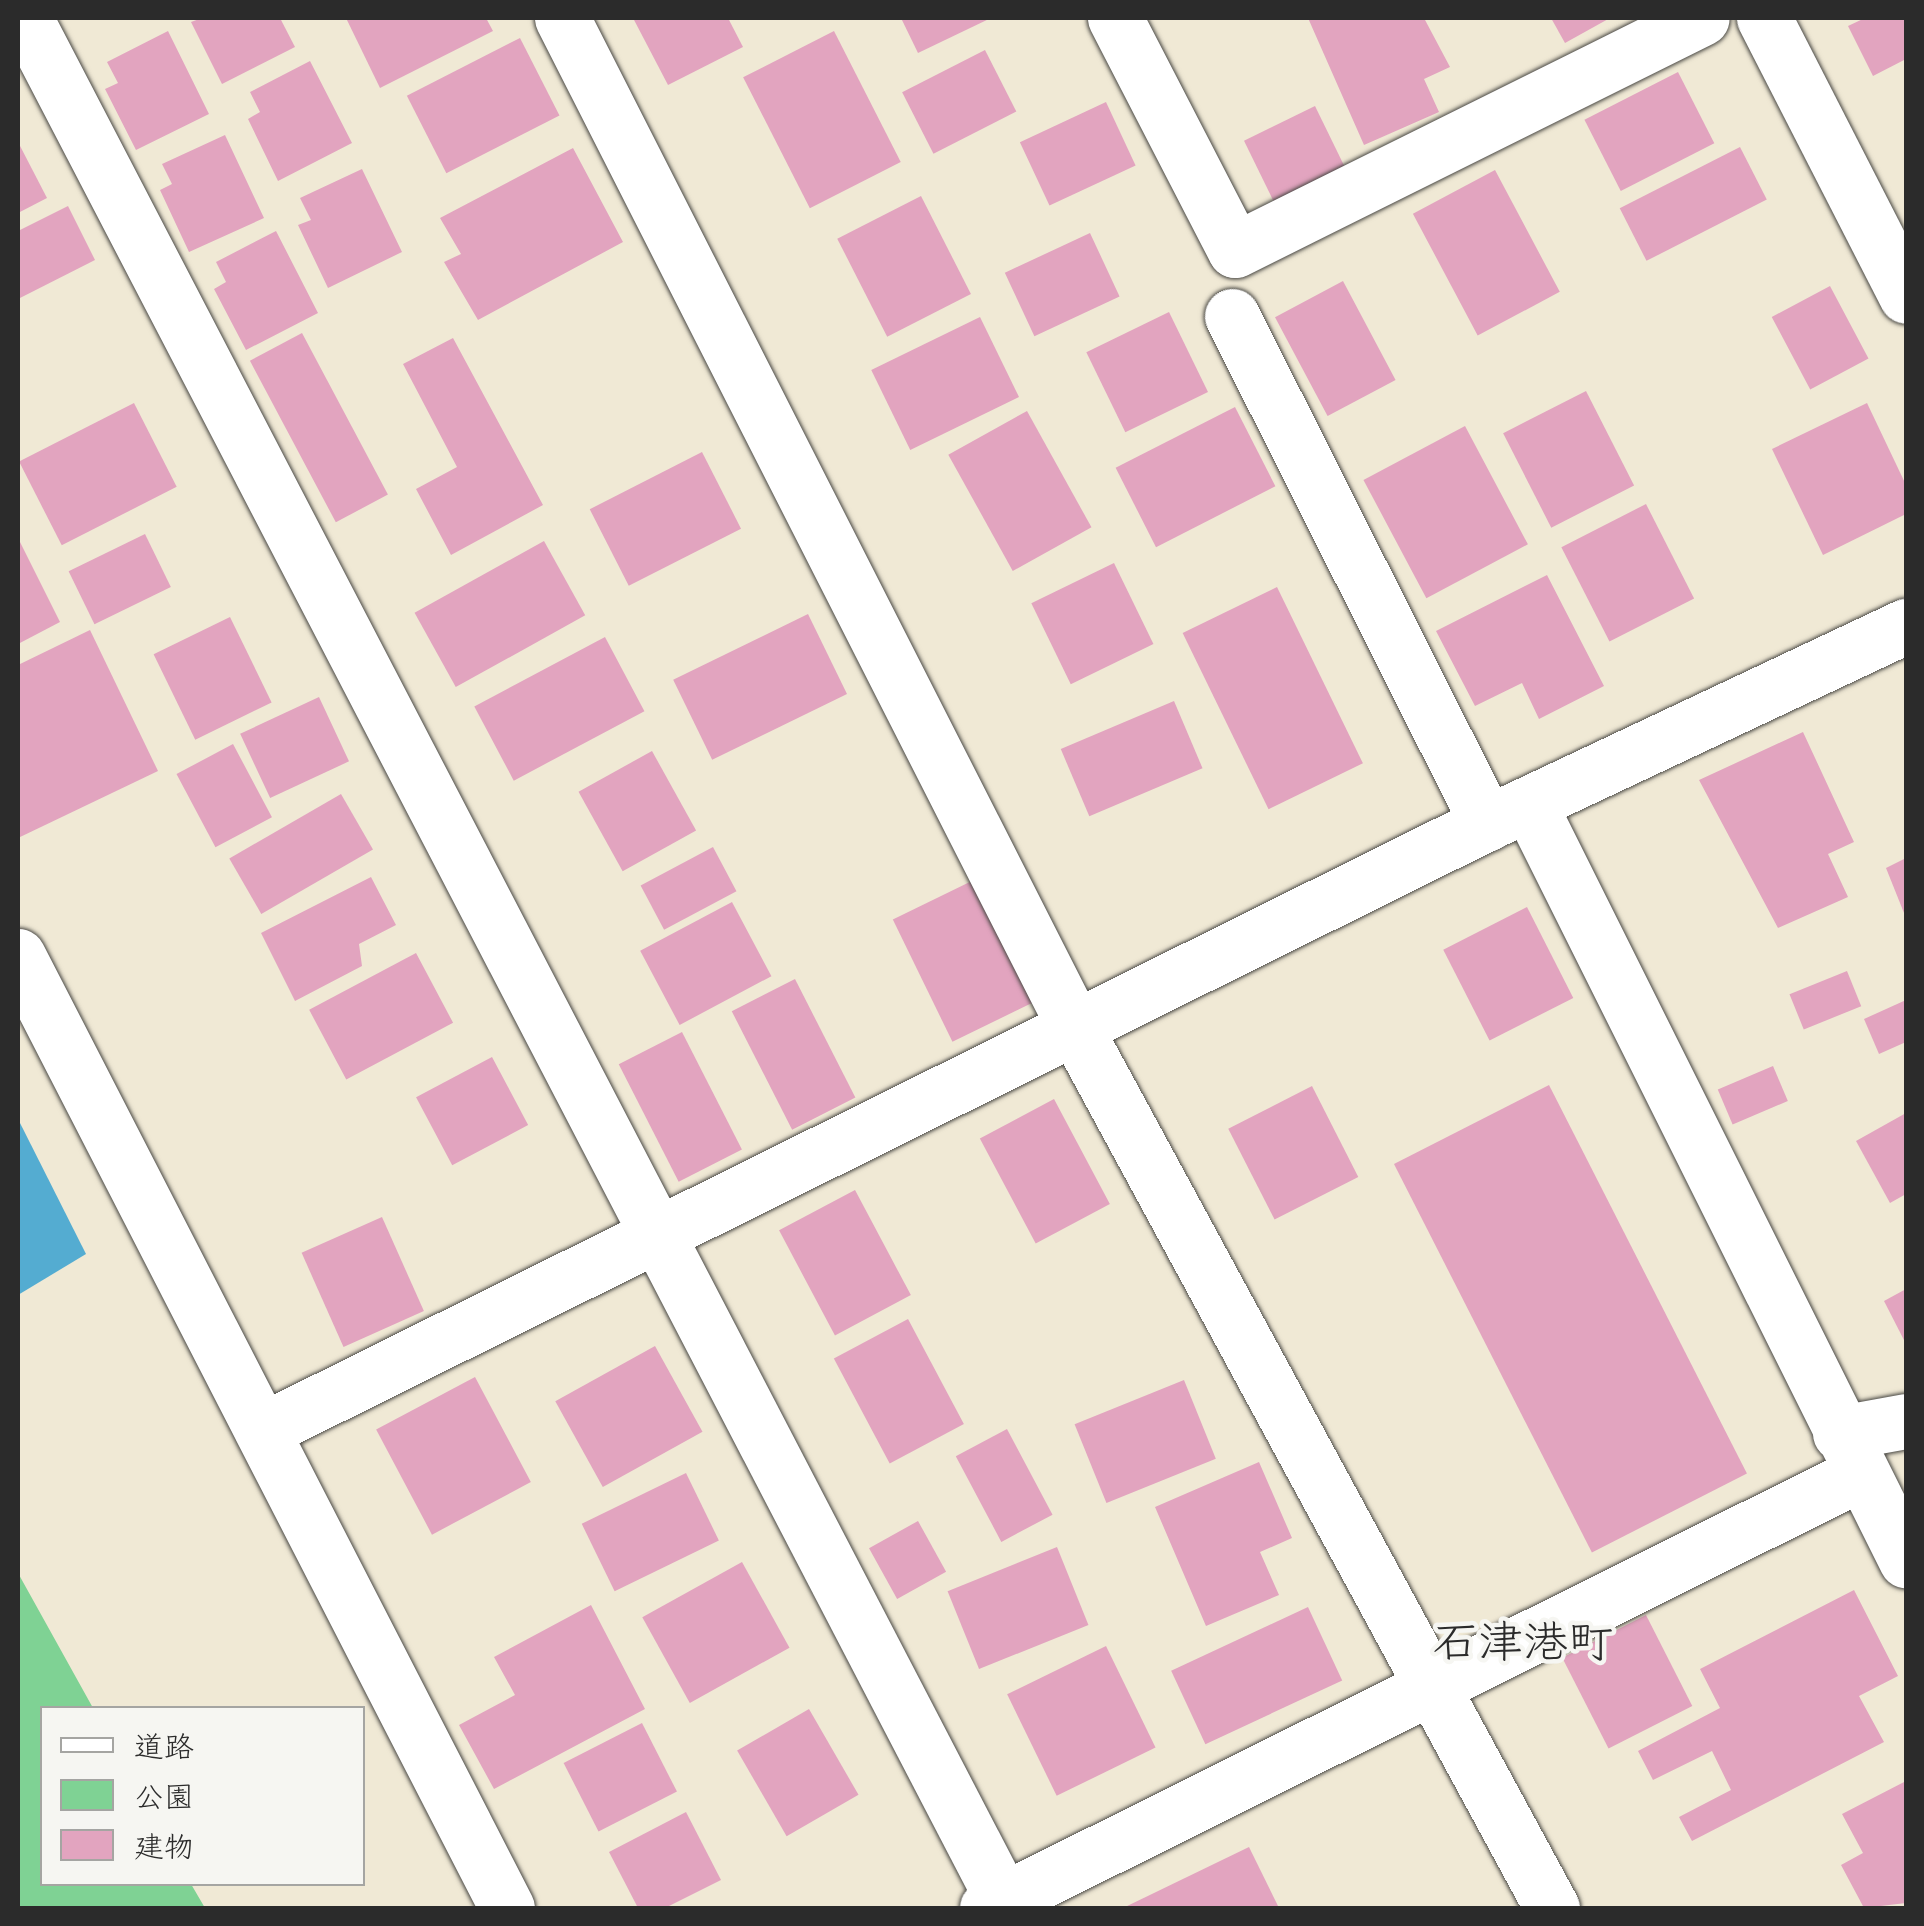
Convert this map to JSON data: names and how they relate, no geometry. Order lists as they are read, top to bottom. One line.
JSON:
{"districts":["石津港町"],"legend":["道路","公園","建物"]}
